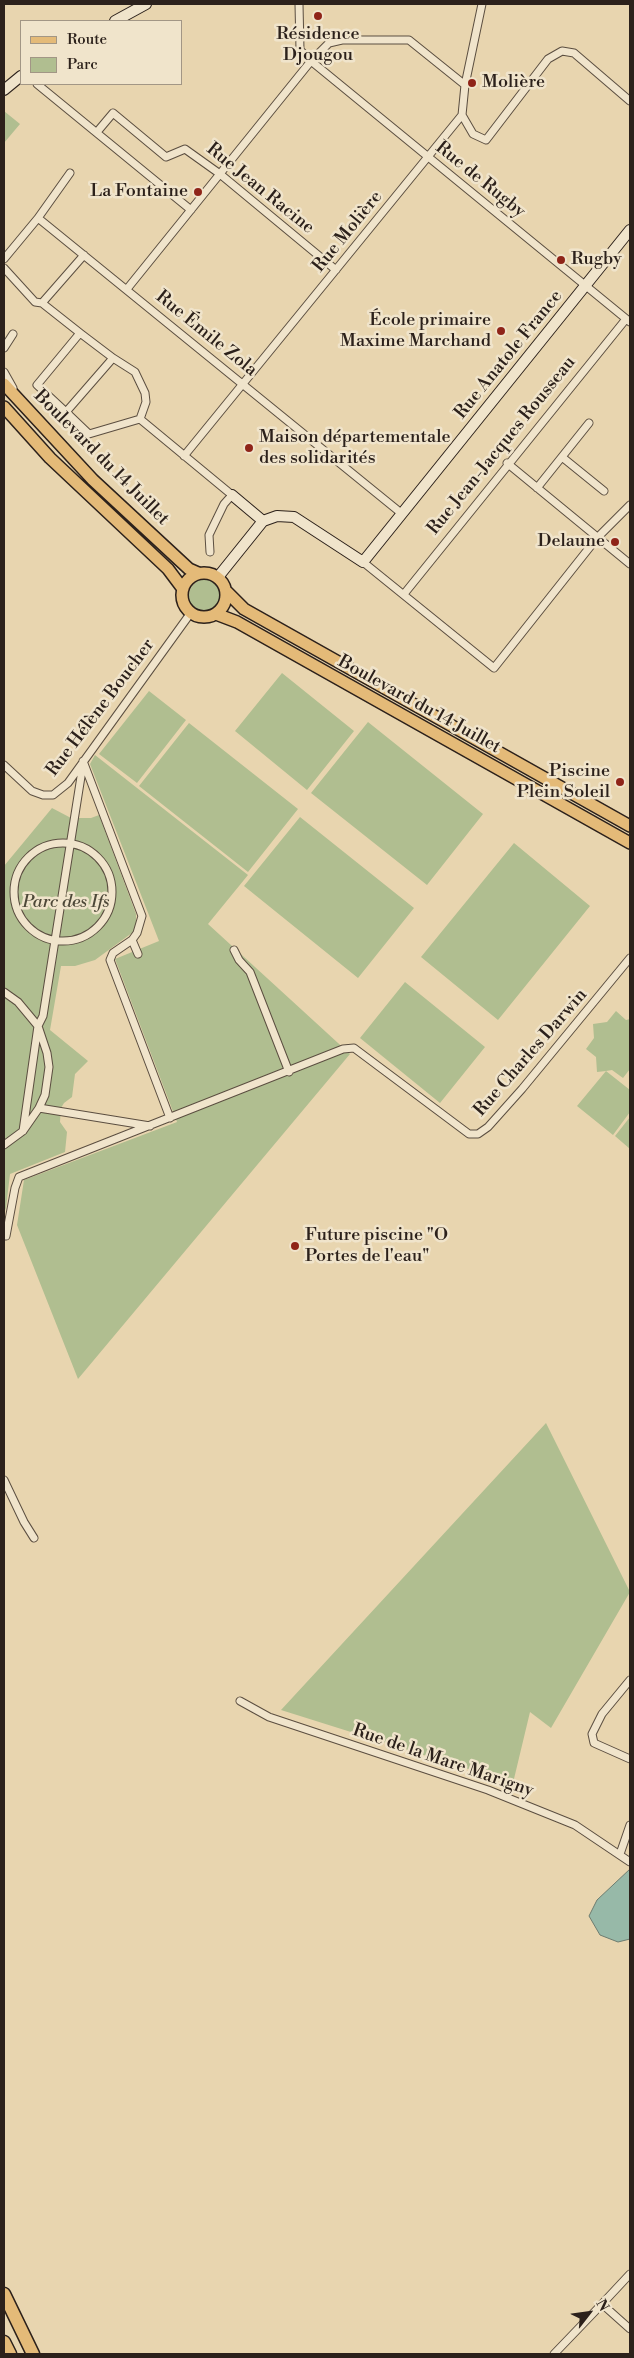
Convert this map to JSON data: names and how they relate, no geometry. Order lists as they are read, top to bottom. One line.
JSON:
{"streets":{"main road":["Boulevard du 14 Juillet"],"street":["Rue de Rugby","Rue Jean Racine","Rue Molière","Rue Émile Zola","Rue Anatole France","Rue Jean-Jacques Rousseau","Rue Hélène Boucher","Rue Charles Darwin","Rue de la Mare Marigny"]},"crossings":[["Rue de Rugby","Rue Molière"],["Rue de Rugby","Rue Anatole France"],["Rue de Rugby","Rue Jean-Jacques Rousseau"],["Rue Jean Racine","Rue Molière"],["Rue Molière","Rue Émile Zola"],["Rue Émile Zola","Rue Anatole France"],["Boulevard du 14 Juillet","Rue Hélène Boucher"]],"parks":["Parc des Ifs"],"places":["Résidence Djougou","Molière","La Fontaine","Rugby","École primaire Maxime Marchand","Maison départementale des solidarités","Delaune","Piscine Plein Soleil","Future piscine \"O Portes de l'eau\""],"legend":["Route","Parc"],"north":"top right"}
